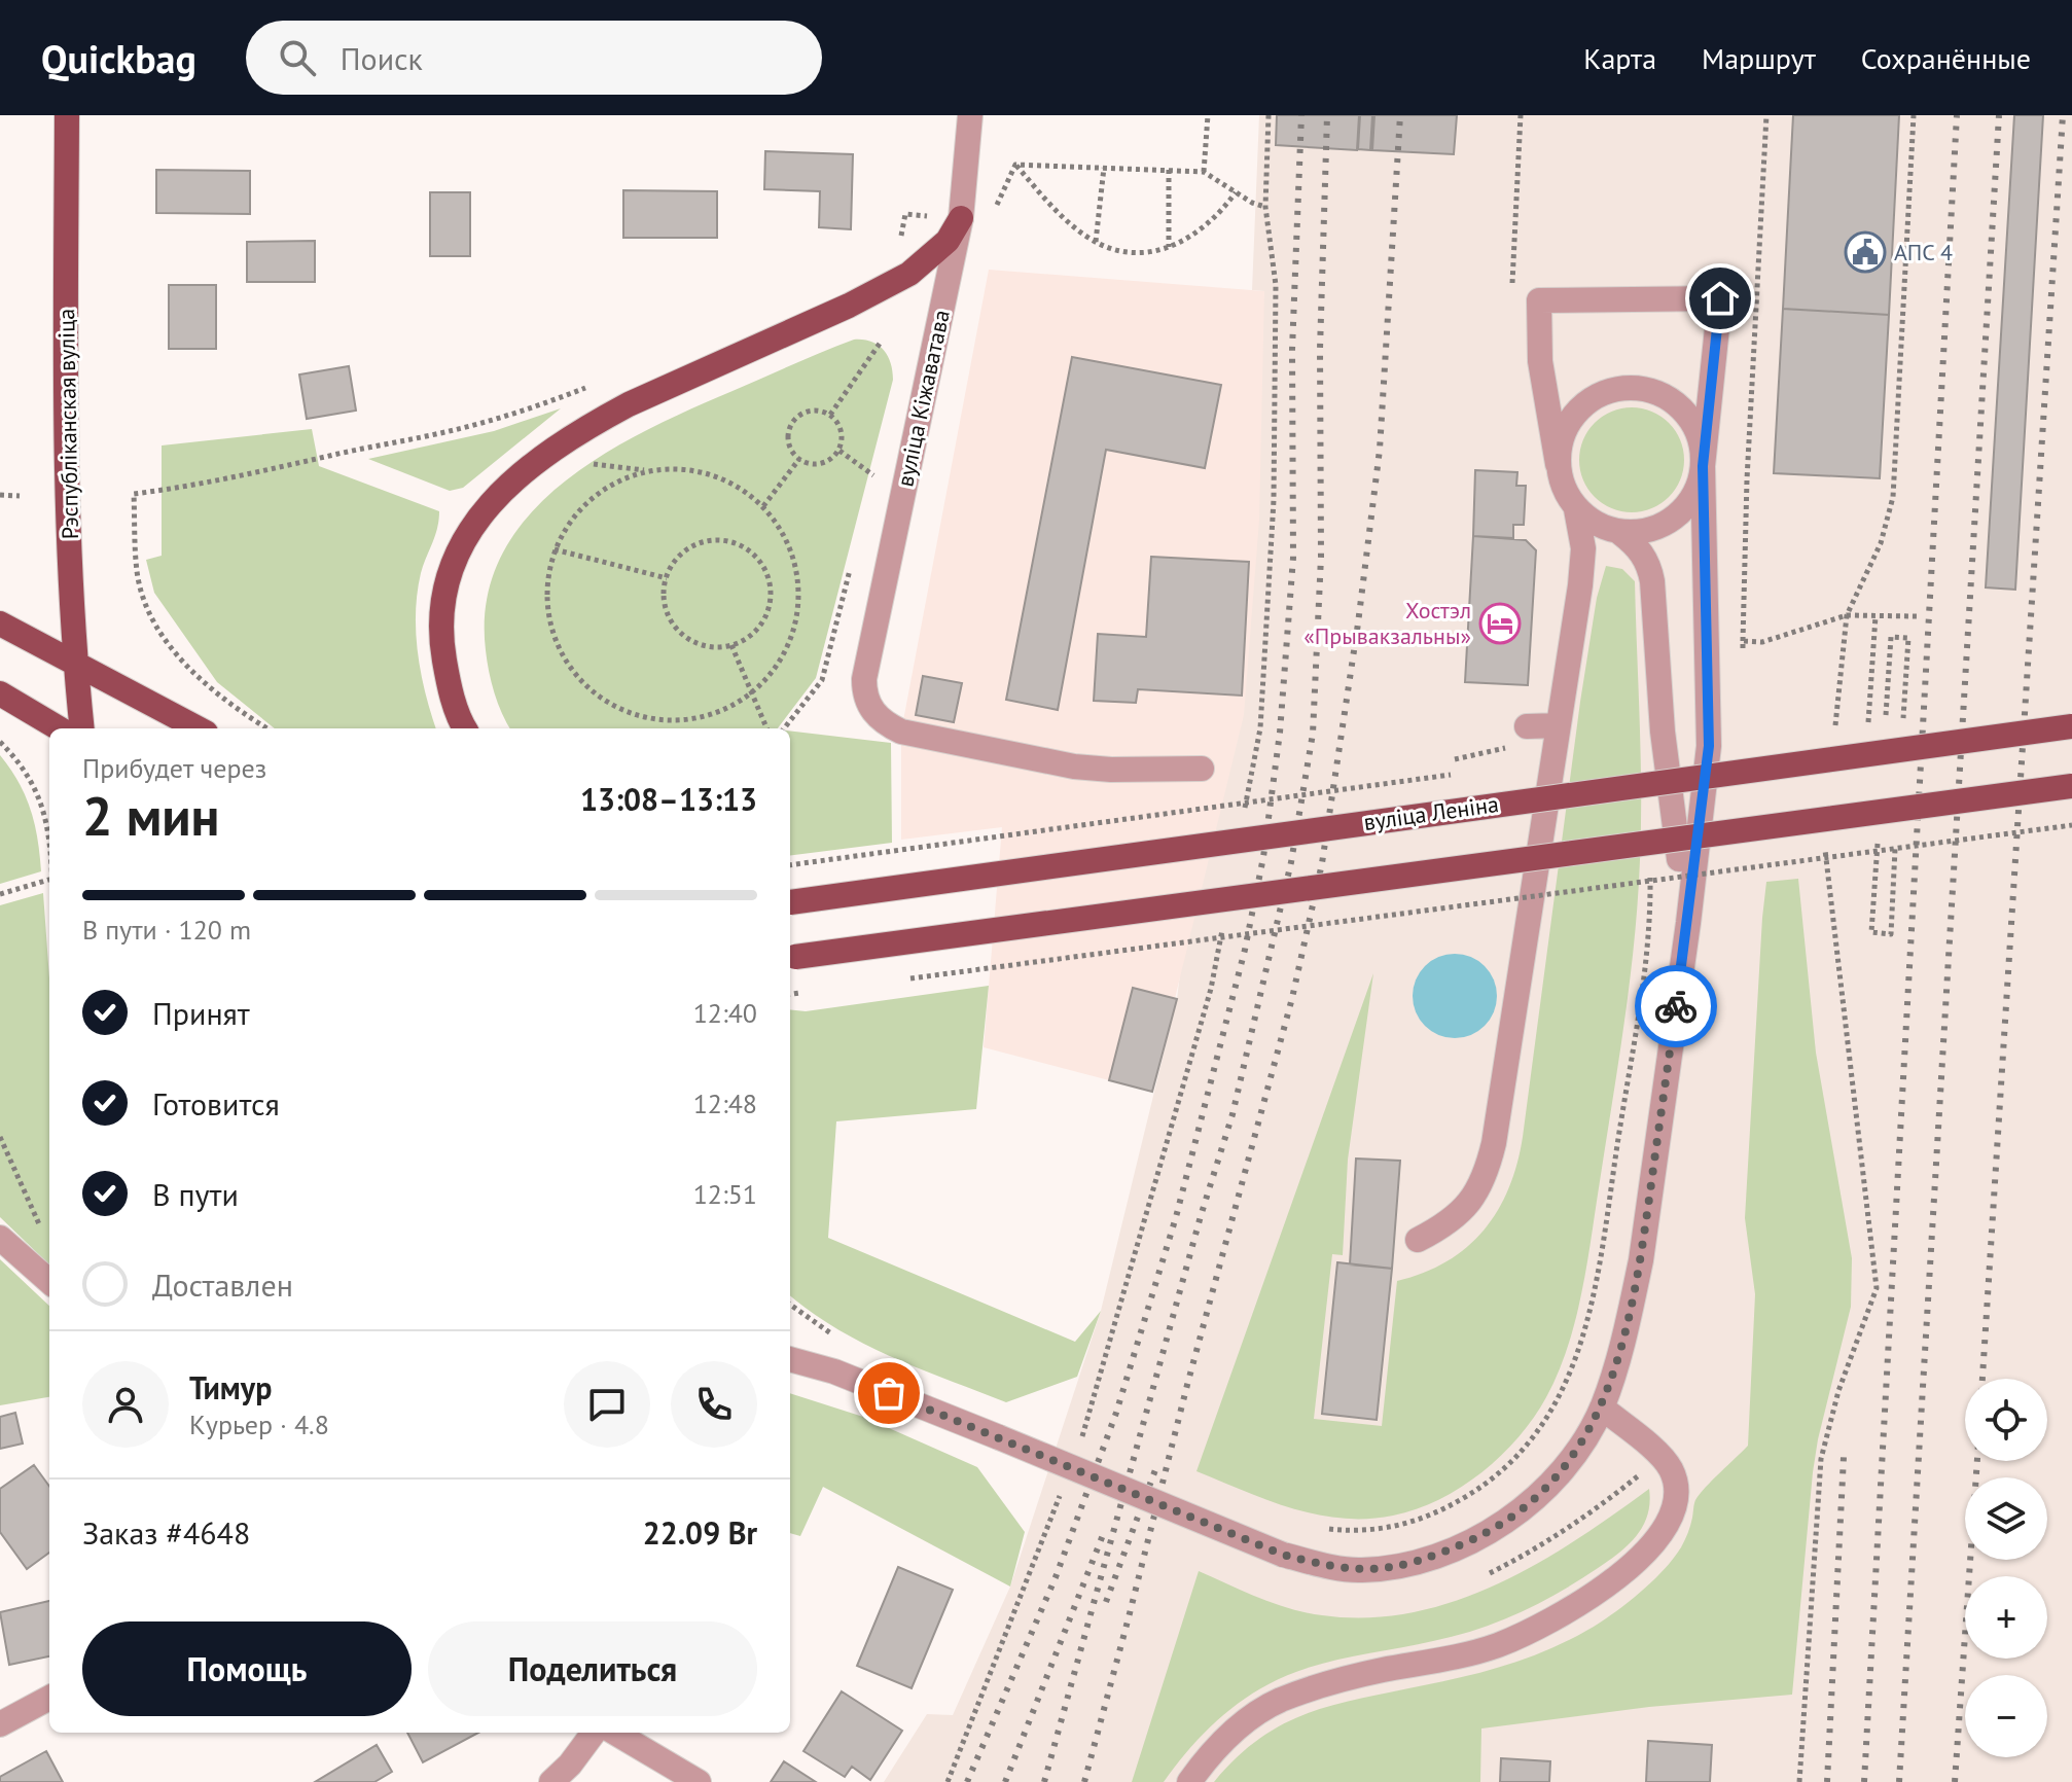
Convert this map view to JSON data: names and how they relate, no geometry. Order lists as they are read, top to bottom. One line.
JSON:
{"streets":{"main road":["Рэспубліканская вуліца","вуліца Леніна"],"street":["вуліца Кіжаватава"]},"places":{"public building":["АПС 4"],"hotel":["Хостэл «Прывакзальны»"]},"page":{"header":"Quickbag","search":"Поиск","nav":["Карта","Маршрут","Сохранённые"],"heading":["2 мин","Прибудет через","13:08–13:13"],"panel":["Тимур","Курьер · 4.8","Заказ #4648","22.09 Br"],"bar":"В пути · 120 m","list":[["Принят","12:40"],["Готовится","12:48"],["В пути","12:51"],"Доставлен"],"map_buttons":["+","−"],"buttons":["Помощь","Поделиться"]}}
